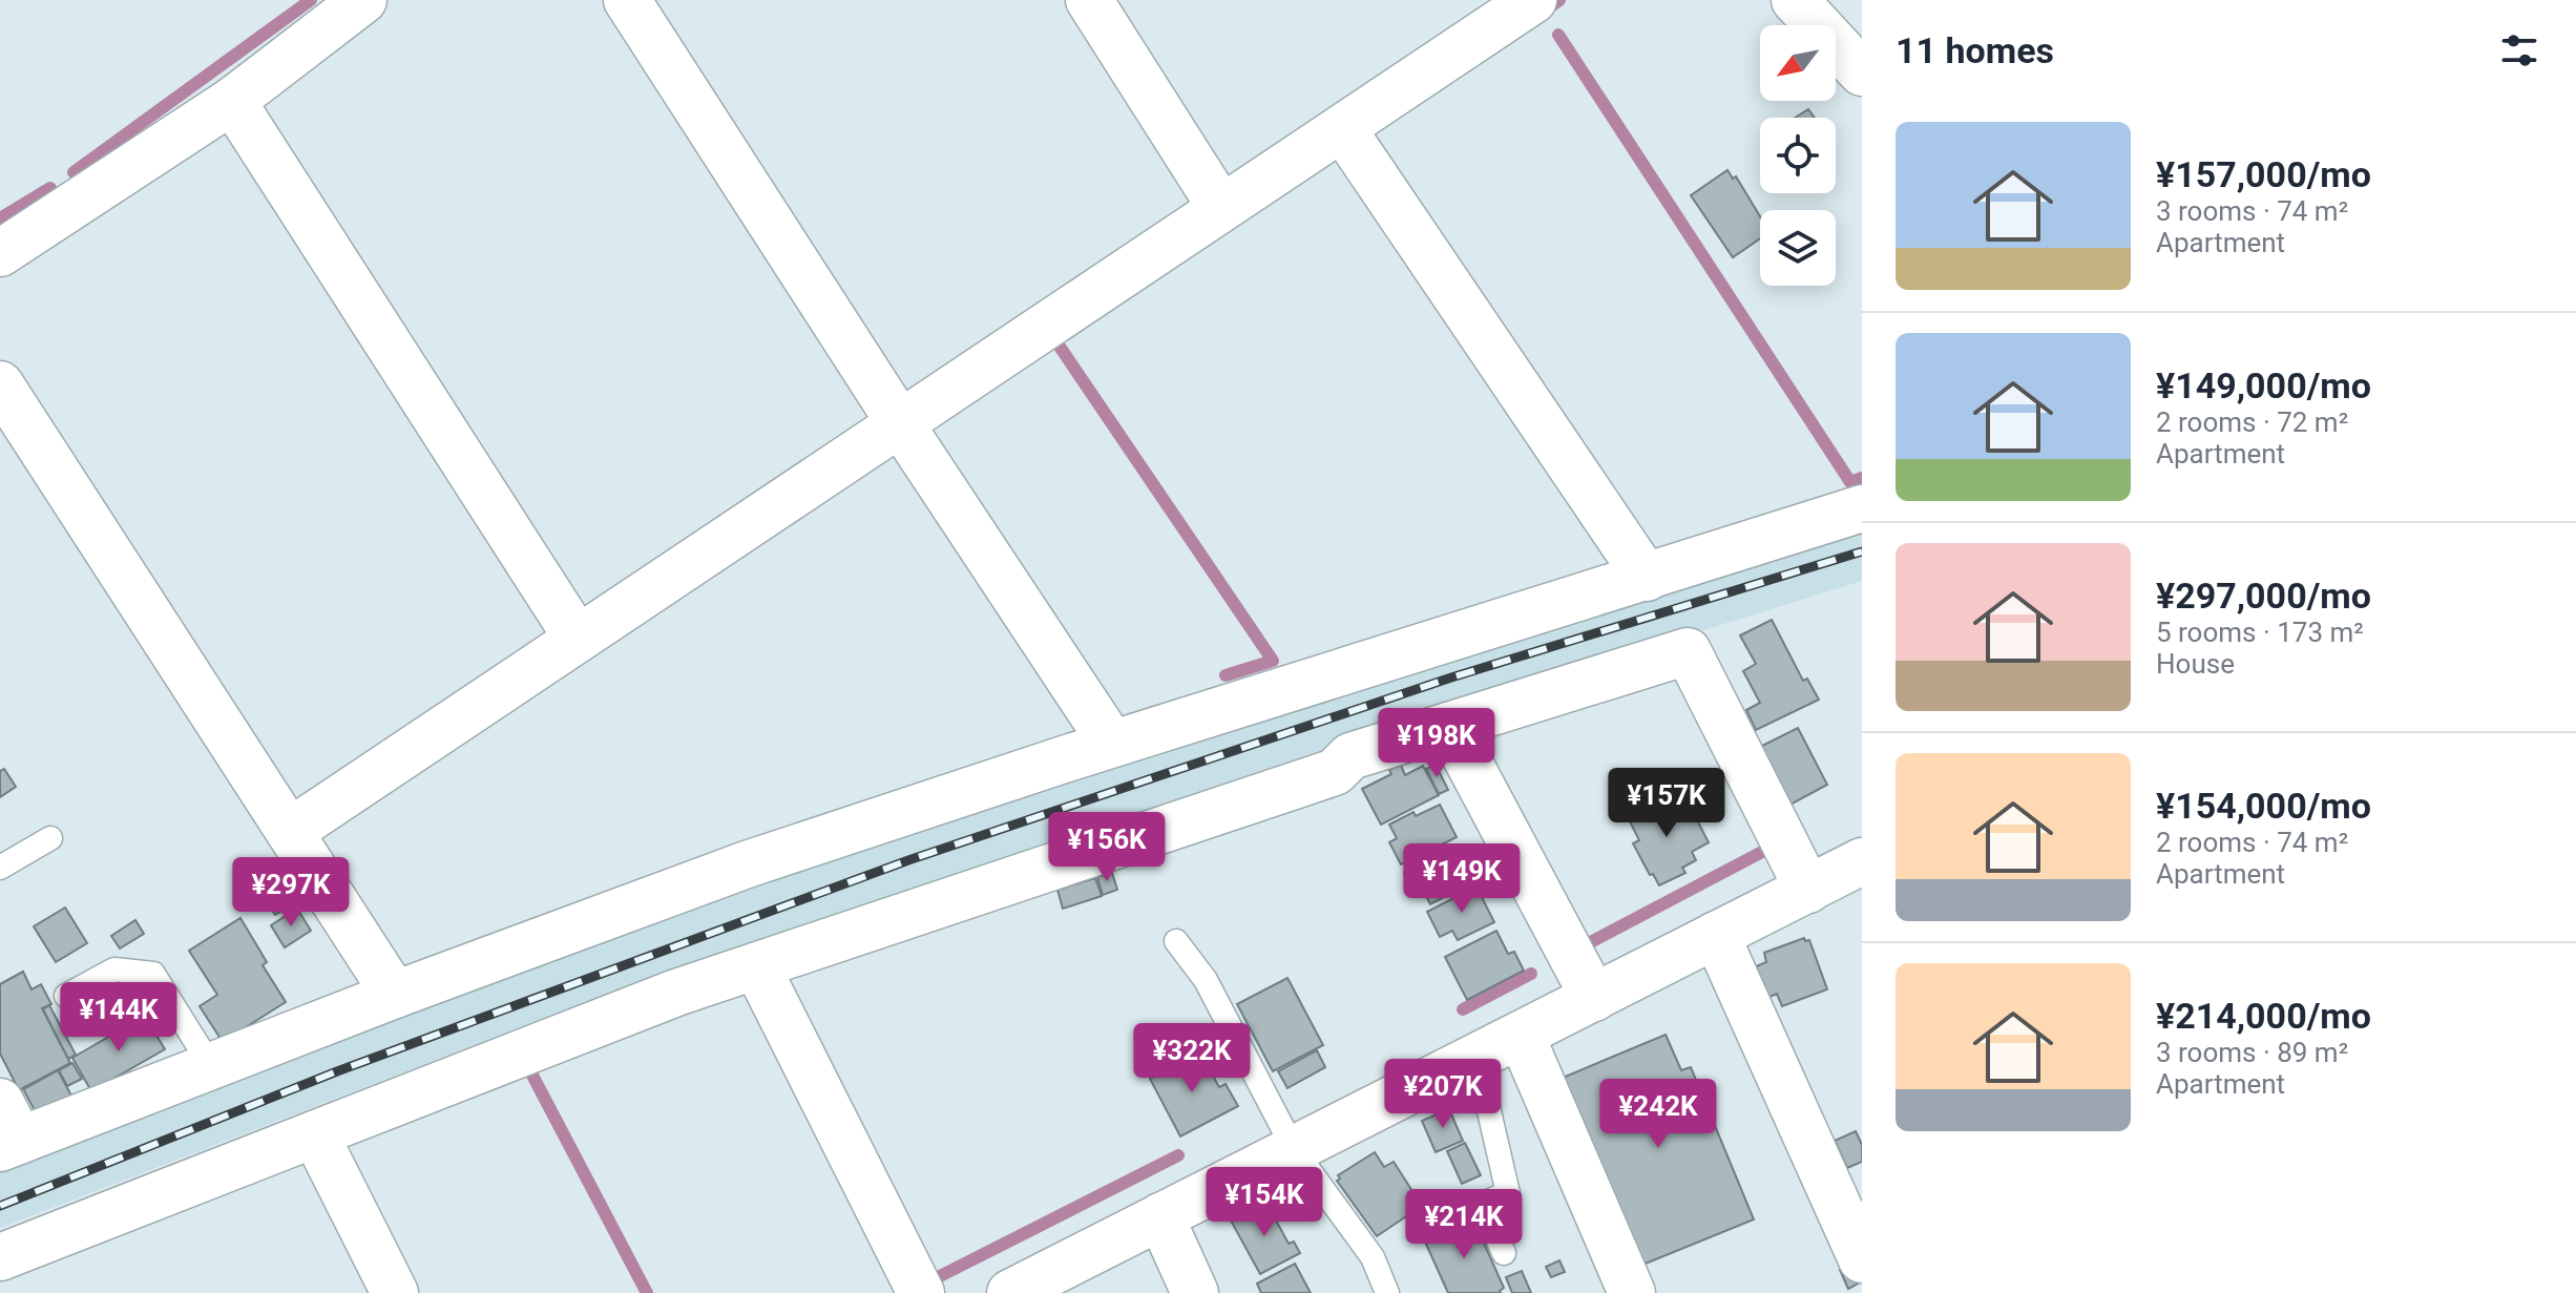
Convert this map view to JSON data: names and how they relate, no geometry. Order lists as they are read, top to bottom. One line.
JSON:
{"north":"bottom left","page":{"heading":"11 homes","list":[{"name":"¥157,000/mo","note":"3 rooms · 74 m² · Apartment"},{"name":"¥149,000/mo","note":"2 rooms · 72 m² · Apartment"},{"name":"¥297,000/mo","note":"5 rooms · 173 m² · House"},{"name":"¥154,000/mo","note":"2 rooms · 74 m² · Apartment"},{"name":"¥214,000/mo","note":"3 rooms · 89 m² · Apartment"}],"price":["¥198K","¥157K","¥156K","¥149K","¥297K","¥144K","¥322K","¥207K","¥242K","¥154K","¥214K"]}}
